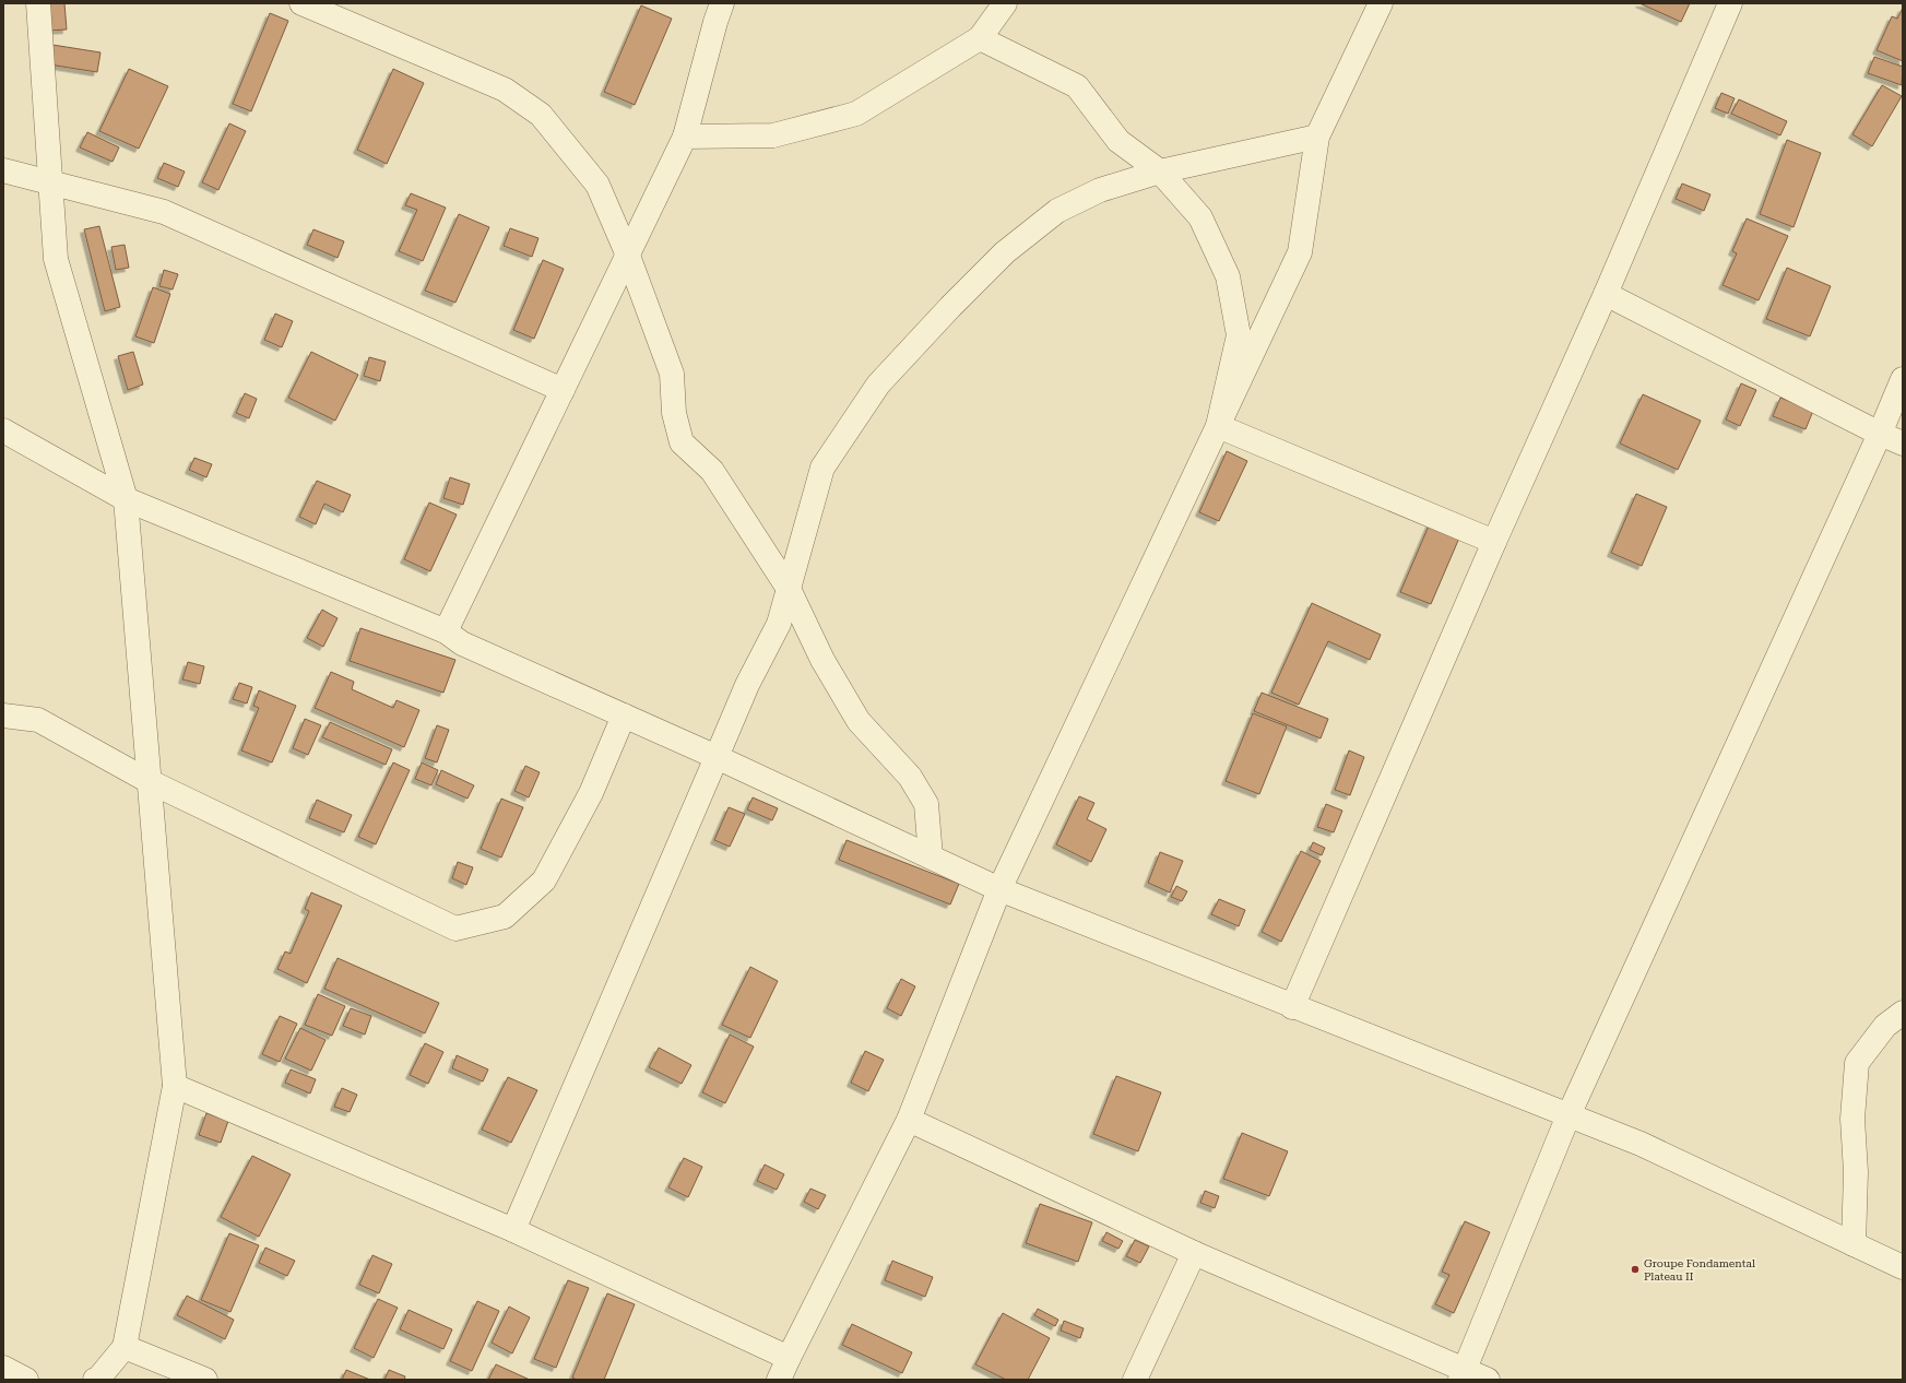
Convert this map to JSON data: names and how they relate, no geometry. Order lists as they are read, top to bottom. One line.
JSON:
{"places":["Groupe Fondamental Plateau II"]}
